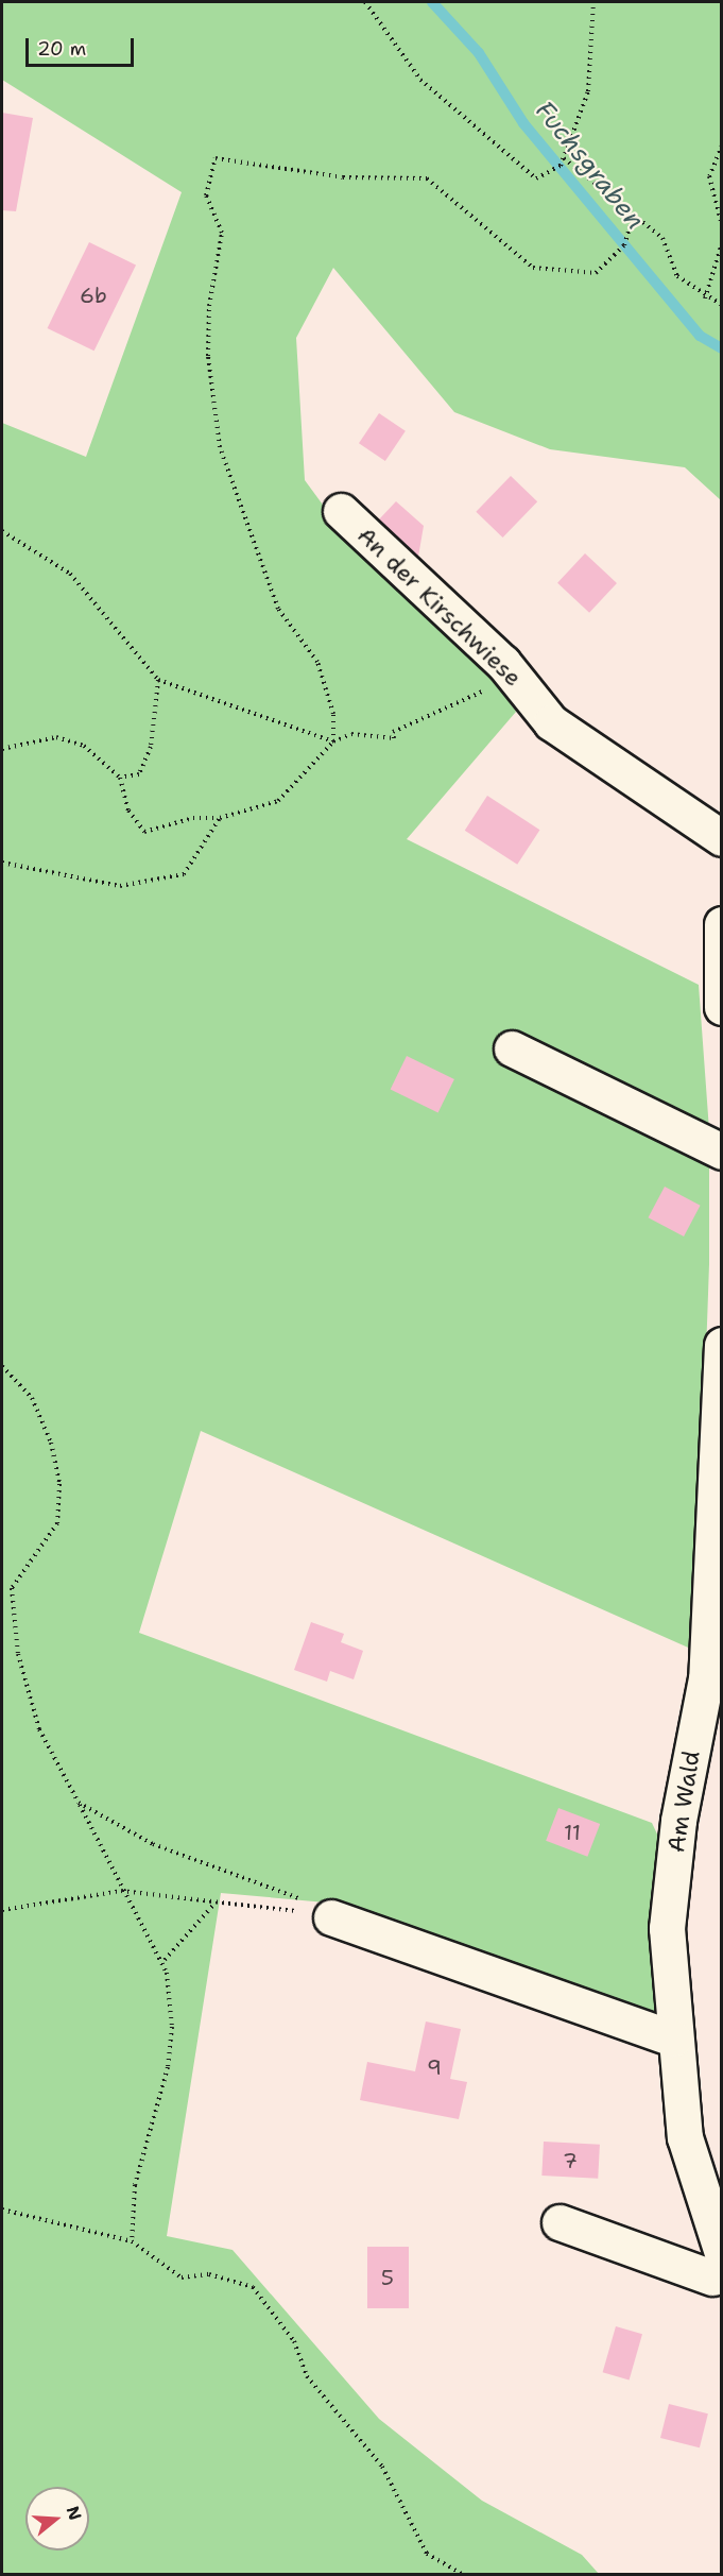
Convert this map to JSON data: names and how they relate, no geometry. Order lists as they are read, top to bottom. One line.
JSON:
{"streets":{"street":["An der Kirschwiese","Am Wald"]},"water":["Fuchsgraben"],"house_numbers":["6b","11","9","7","5"],"scale_bar":"20 m","north":"right"}
